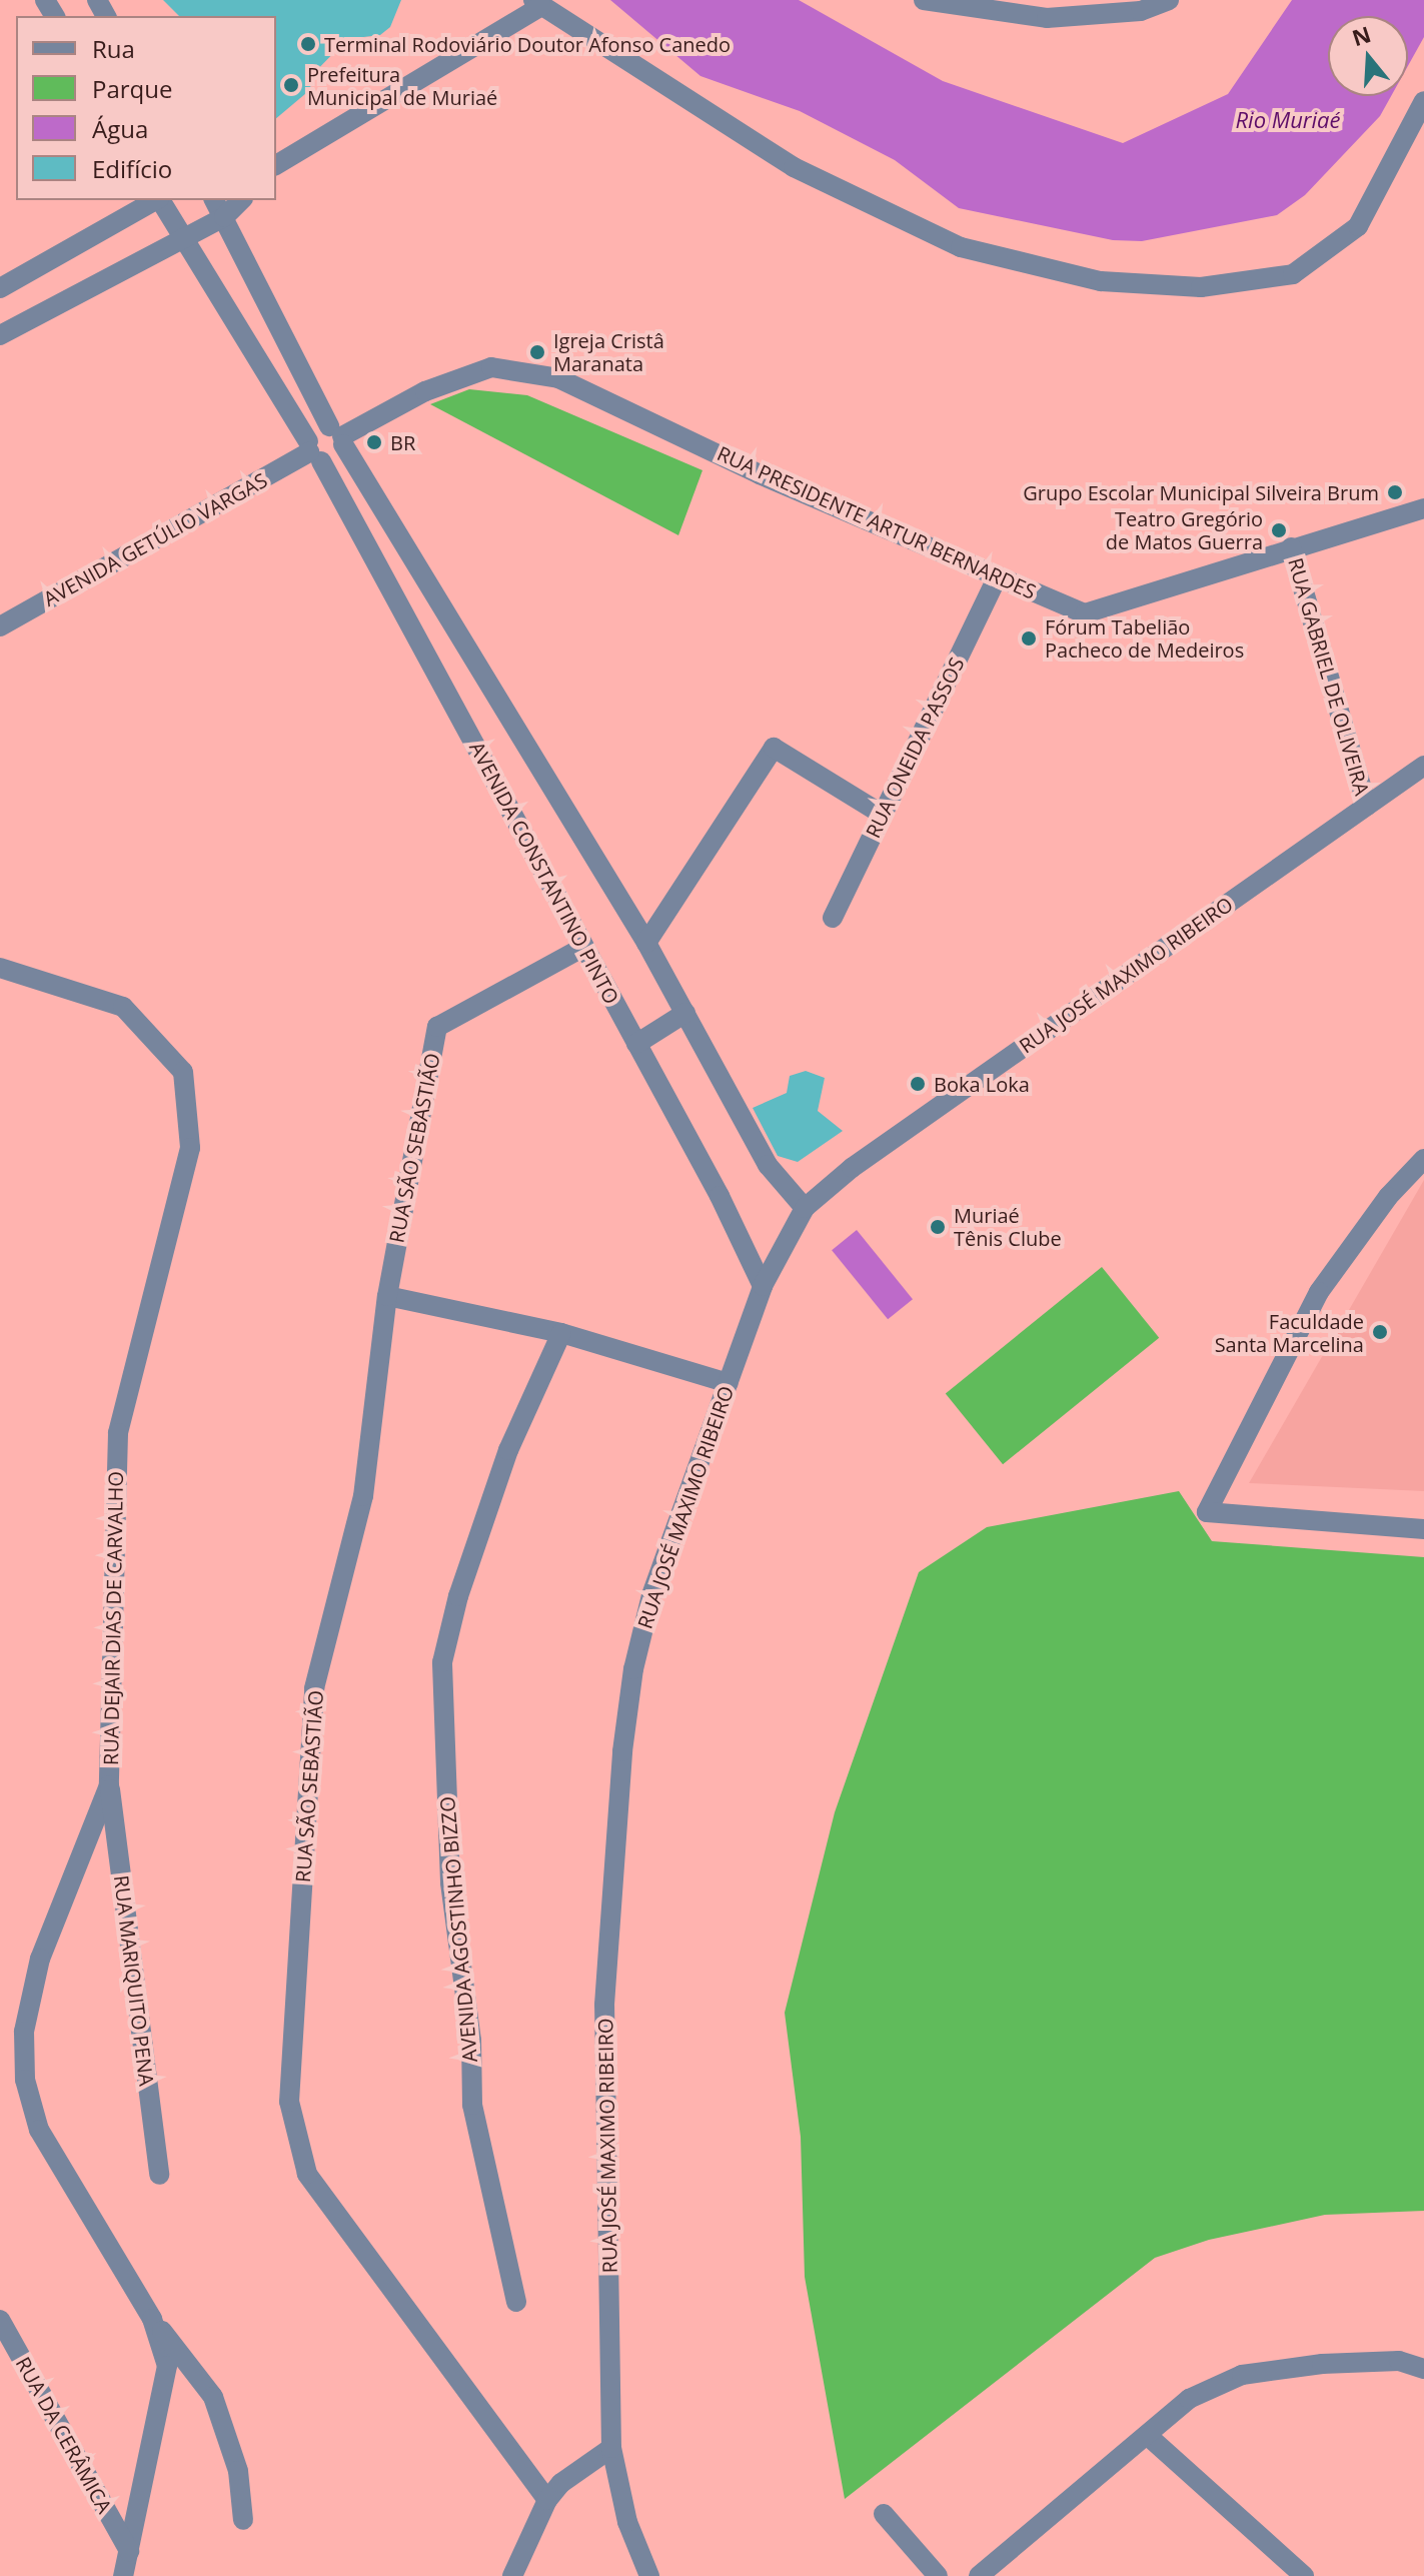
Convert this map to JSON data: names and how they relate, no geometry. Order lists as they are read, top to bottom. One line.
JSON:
{"streets":{"street":["RUA PRESIDENTE ARTUR BERNARDES","AVENIDA GETÚLIO VARGAS","RUA GABRIEL DE OLIVEIRA","RUA ONEIDA PASSOS","AVENIDA CONSTANTINO PINTO","RUA JOSÉ MAXIMO RIBEIRO","RUA SÃO SEBASTIÃO","RUA DEJAIR DIAS DE CARVALHO","AVENIDA AGOSTINHO BIZZO","RUA MARIQUITO PENA","RUA DA CERÂMICA"]},"crossings":[["RUA PRESIDENTE ARTUR BERNARDES","RUA GABRIEL DE OLIVEIRA"],["RUA PRESIDENTE ARTUR BERNARDES","RUA ONEIDA PASSOS"],["AVENIDA GETÚLIO VARGAS","AVENIDA CONSTANTINO PINTO"],["RUA GABRIEL DE OLIVEIRA","RUA JOSÉ MAXIMO RIBEIRO"],["AVENIDA CONSTANTINO PINTO","RUA JOSÉ MAXIMO RIBEIRO"],["AVENIDA CONSTANTINO PINTO","RUA SÃO SEBASTIÃO"],["RUA DEJAIR DIAS DE CARVALHO","RUA MARIQUITO PENA"],["RUA DEJAIR DIAS DE CARVALHO","RUA DA CERÂMICA"]],"water":["Rio Muriaé"],"places":["Terminal Rodoviário Doutor Afonso Canedo","Prefeitura Municipal de Muriaé","Igreja Cristâ Maranata","BR","Grupo Escolar Municipal Silveira Brum","Teatro Gregório de Matos Guerra","Fórum Tabelião Pacheco de Medeiros","Boka Loka","Muriaé Tênis Clube","Faculdade Santa Marcelina"],"legend":["Rua","Parque","Água","Edifício"],"north":"top"}
